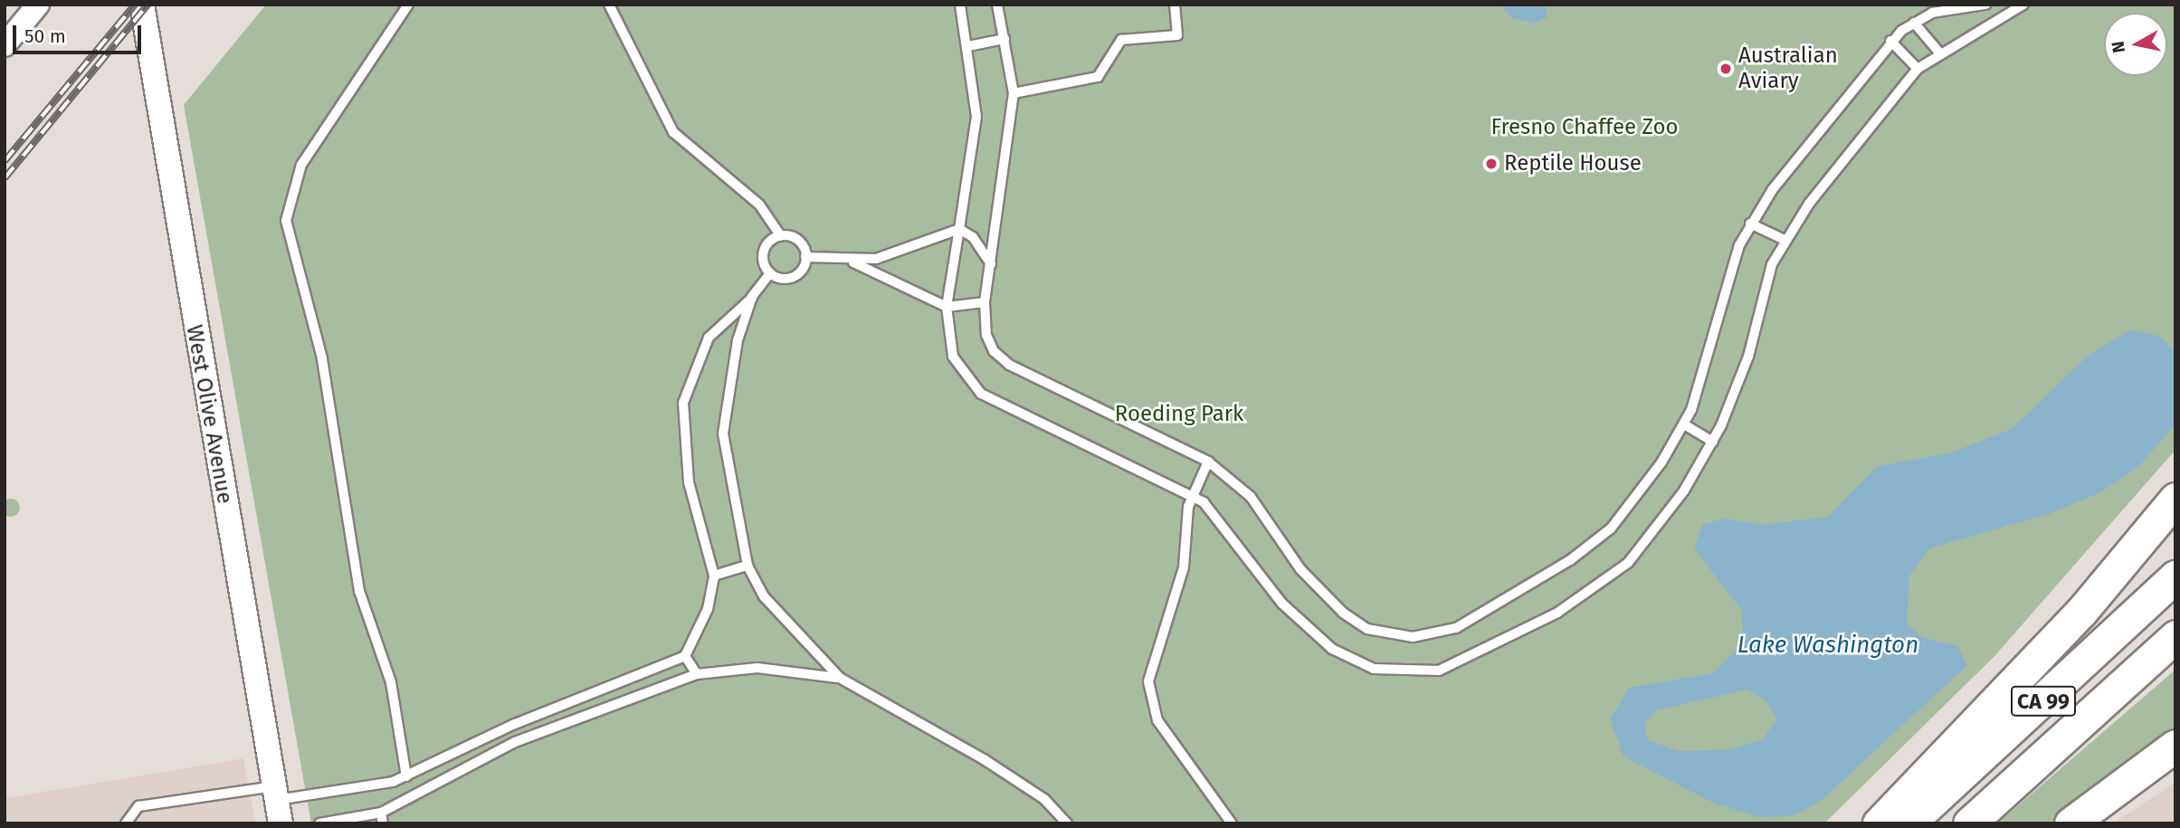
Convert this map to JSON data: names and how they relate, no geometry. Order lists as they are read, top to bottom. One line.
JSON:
{"streets":{"highway":["CA 99"],"main road":["West Olive Avenue"]},"water":["Lake Washington"],"parks":["Fresno Chaffee Zoo","Roeding Park"],"places":["Australian Aviary","Reptile House"],"scale_bar":"50 m","north":"left"}
